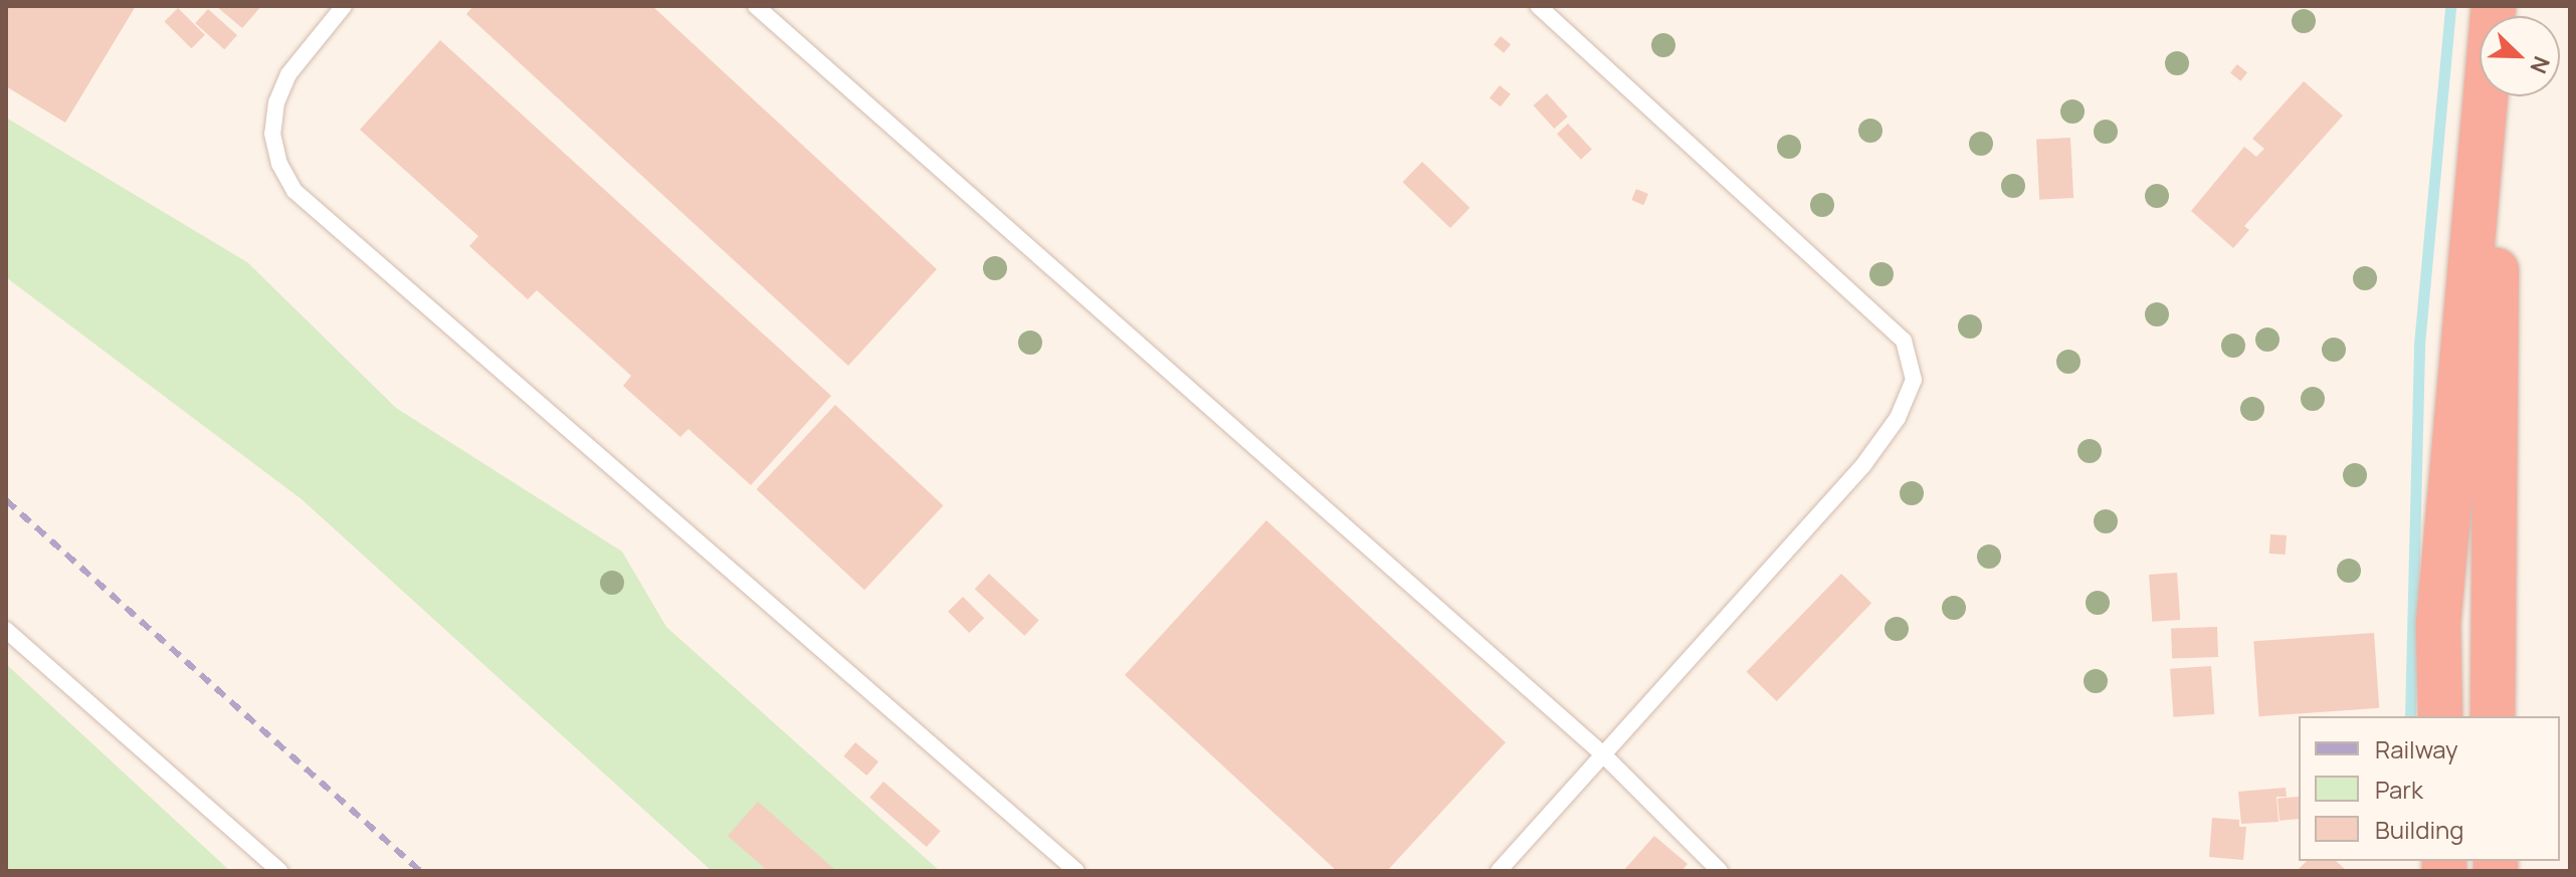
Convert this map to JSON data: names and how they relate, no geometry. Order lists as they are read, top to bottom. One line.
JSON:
{"legend":["Railway","Park","Building"],"north":"bottom right"}
